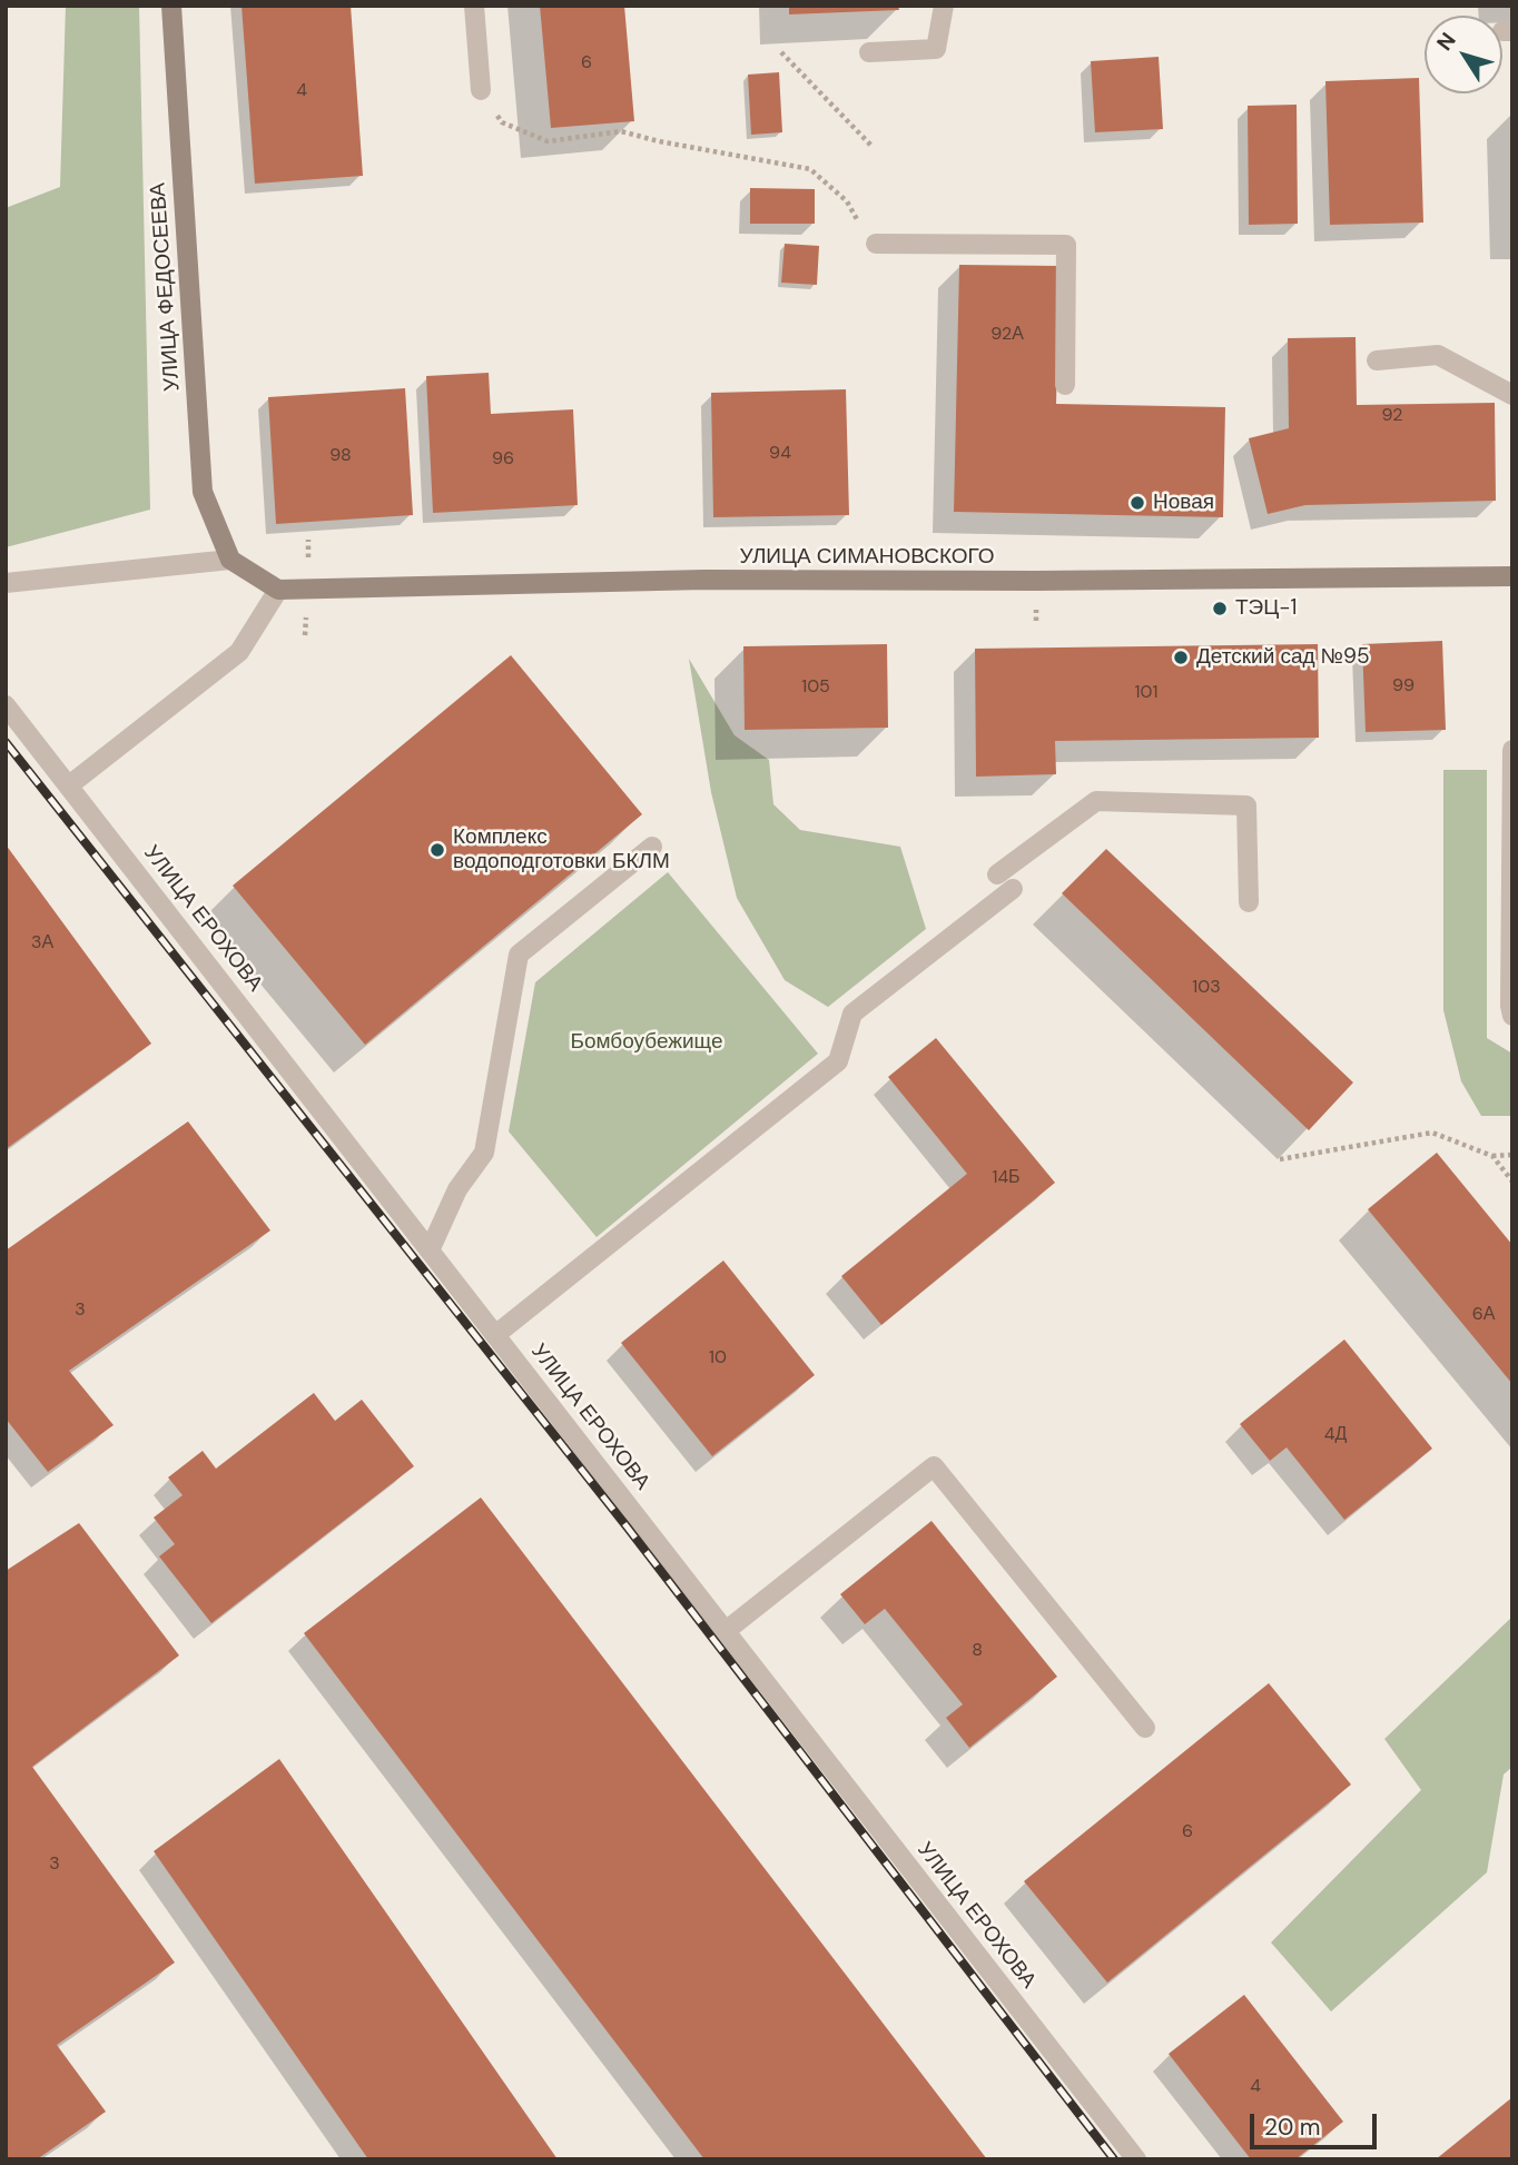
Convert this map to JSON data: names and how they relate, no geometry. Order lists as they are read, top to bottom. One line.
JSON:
{"streets":{"street":["УЛИЦА ФЕДОСЕЕВА","УЛИЦА СИМАНОВСКОГО","УЛИЦА ЕРОХОВА"]},"parks":["Бомбоубежище"],"places":["Новая","ТЭЦ-1","Детский сад №95","Комплекс водоподготовки БКЛМ"],"house_numbers":["6","4","92А","92","94","98","96","99","105","101","3А","103","14Б","3","6А","10","4Д","8","6","3","4"],"scale_bar":"20 m","north":"top left"}
